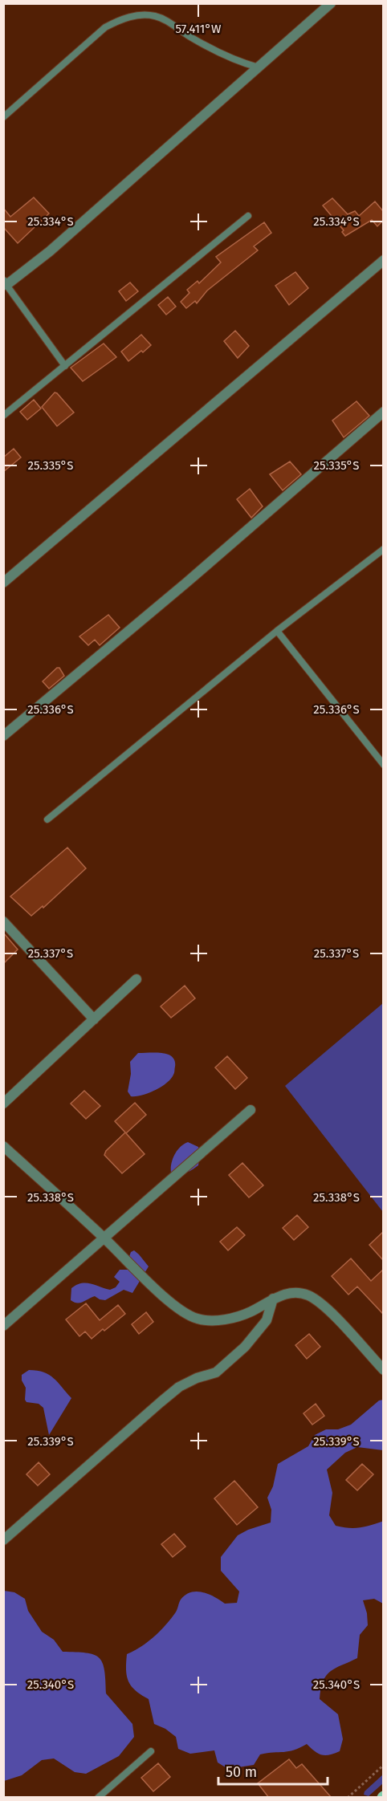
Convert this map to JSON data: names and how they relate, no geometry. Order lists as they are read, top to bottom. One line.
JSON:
{"scale_bar":"50 m","coordinates":["57.411°W","25.334°S","25.335°S","25.336°S","25.337°S","25.338°S","25.339°S","25.340°S"]}
